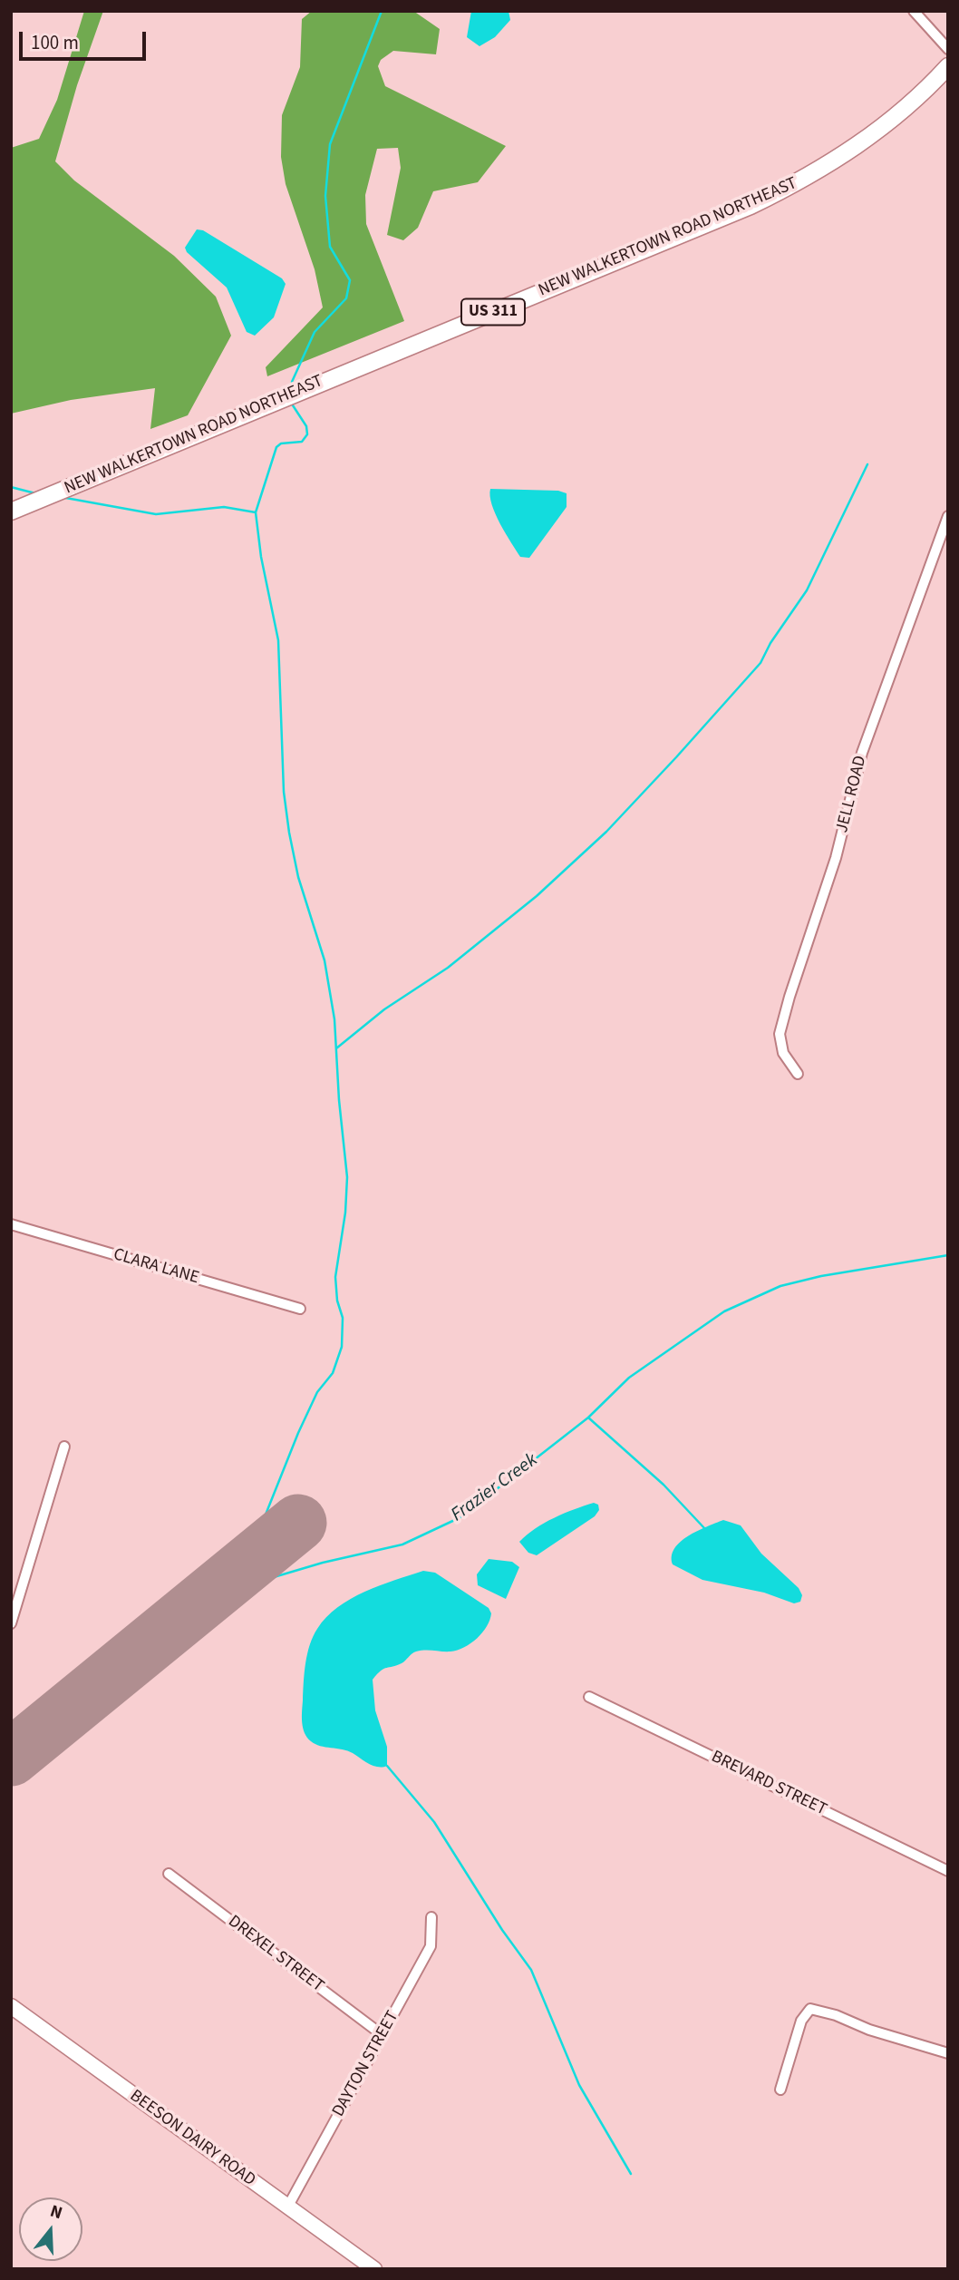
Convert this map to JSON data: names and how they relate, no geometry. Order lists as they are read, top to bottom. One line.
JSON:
{"streets":{"main road":["NEW WALKERTOWN ROAD NORTHEAST","US 311"],"street":["JELL ROAD","CLARA LANE","BREVARD STREET","DREXEL STREET","DAYTON STREET","BEESON DAIRY ROAD"]},"crossings":[["DREXEL STREET","DAYTON STREET"],["DAYTON STREET","BEESON DAIRY ROAD"]],"water":["Frazier Creek"],"scale_bar":"100 m","north":"top"}
